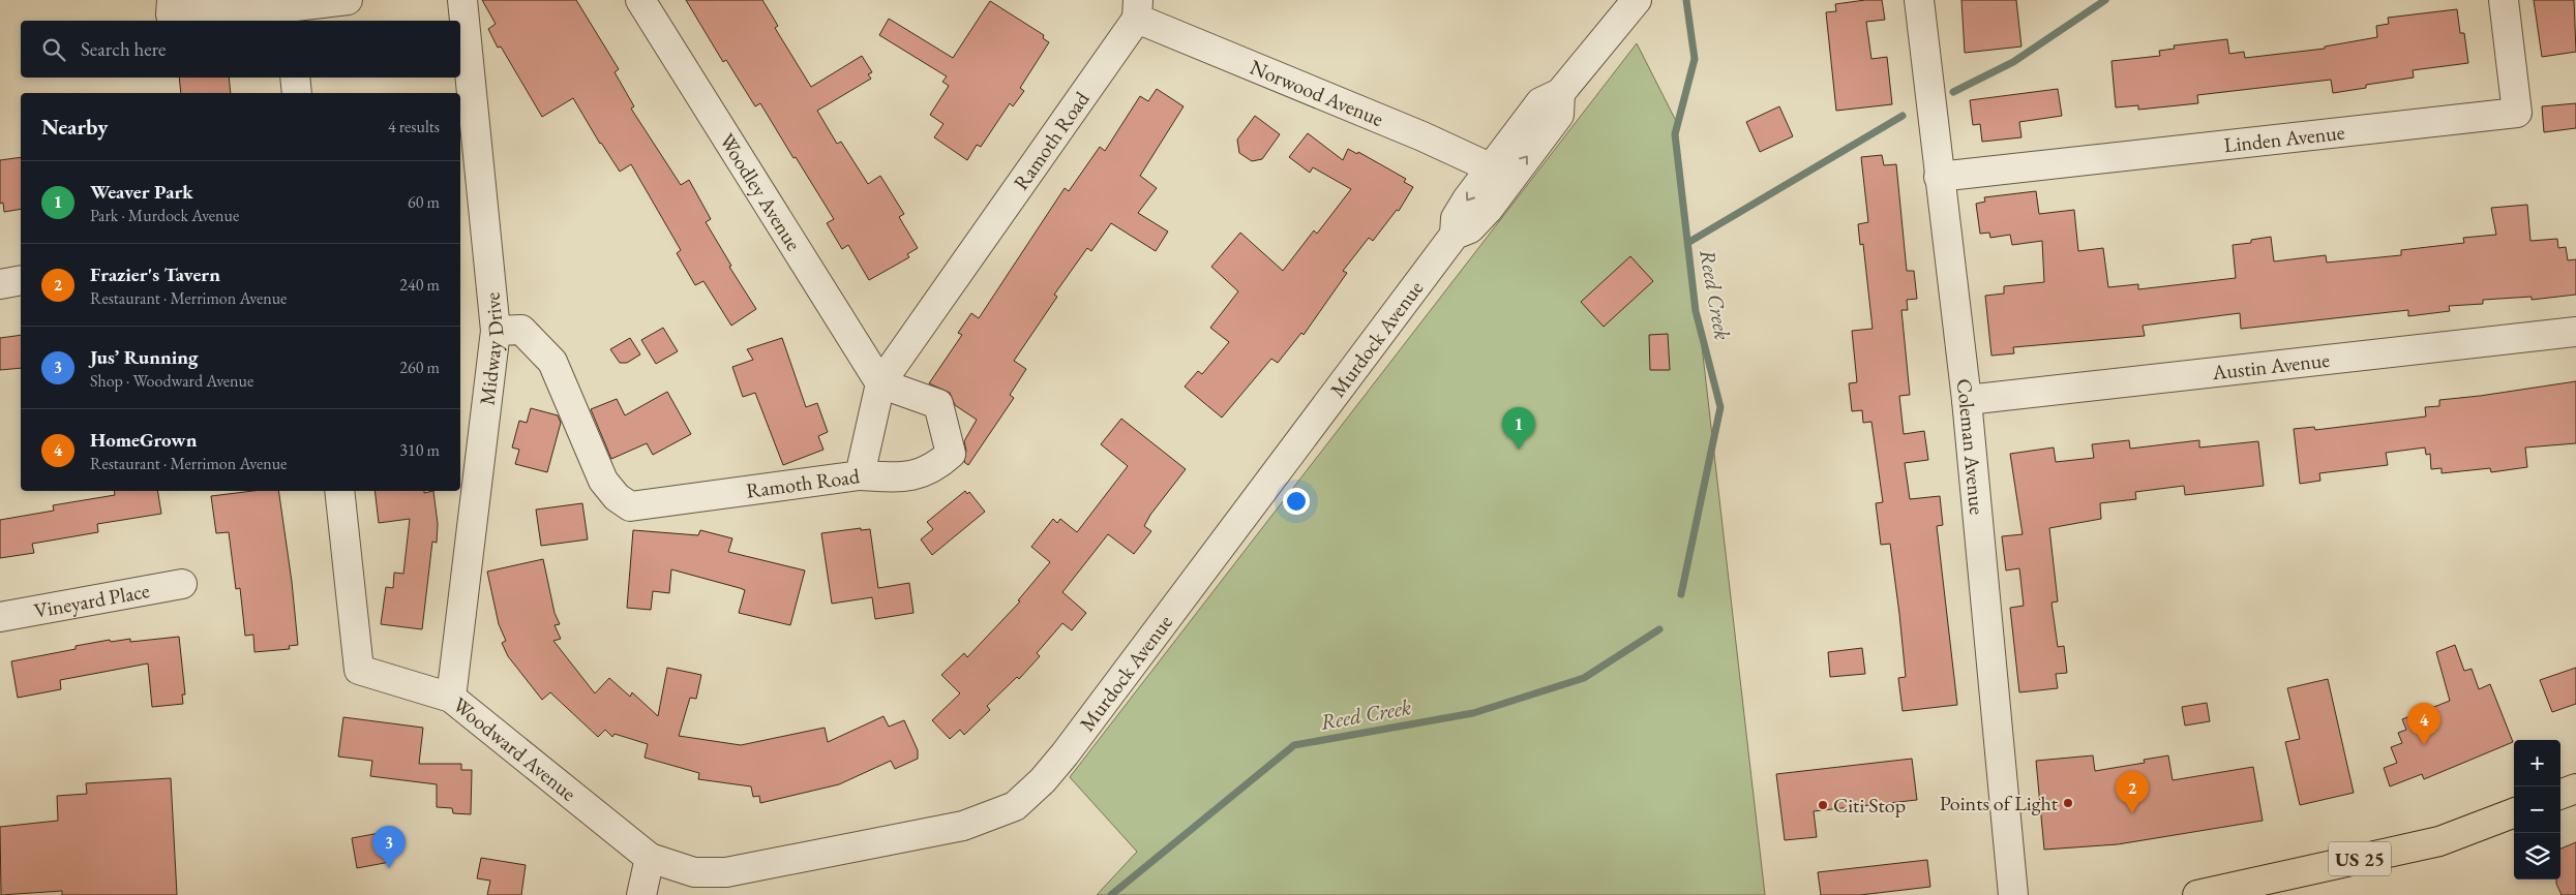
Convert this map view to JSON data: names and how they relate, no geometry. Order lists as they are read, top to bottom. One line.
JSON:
{"streets":{"main road":["US 25"],"street":["Norwood Avenue","Linden Avenue","Ramoth Road","Woodley Avenue","Murdock Avenue","Midway Drive","Austin Avenue","Coleman Avenue","Vineyard Place","Woodward Avenue"]},"crossings":[["Norwood Avenue","Ramoth Road"],["Norwood Avenue","Murdock Avenue"],["Linden Avenue","Coleman Avenue"],["Ramoth Road","Woodley Avenue"],["Ramoth Road","Midway Drive"],["Murdock Avenue","Woodward Avenue"],["Midway Drive","Woodward Avenue"],["Austin Avenue","Coleman Avenue"]],"water":["Reed Creek"],"places":["Points of Light","Citi Stop"],"page":{"search":"Search here","heading":["Nearby","4 results"],"list":[{"mark":"1","name":"Weaver Park","note":"Park · Murdock Avenue","value":"60 m"},{"mark":"2","name":"Frazier's Tavern","note":"Restaurant · Merrimon Avenue","value":"240 m"},{"mark":"3","name":"Jus’ Running","note":"Shop · Woodward Avenue","value":"260 m"},{"mark":"4","name":"HomeGrown","note":"Restaurant · Merrimon Avenue","value":"310 m"}],"pins":["1","4","2","3"],"map_buttons":["+","−"]}}
